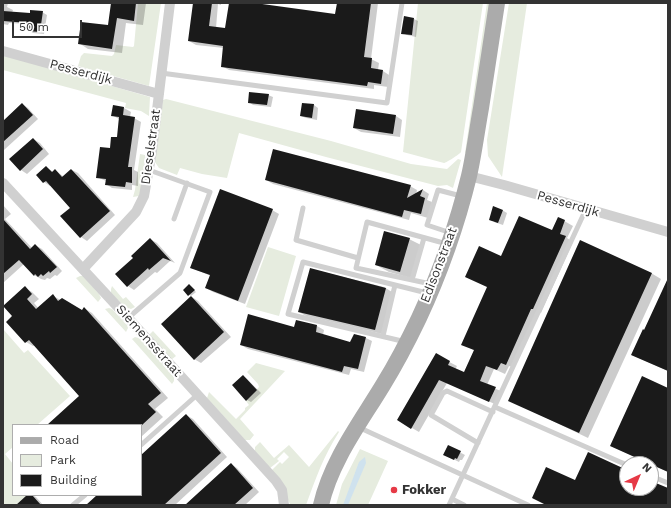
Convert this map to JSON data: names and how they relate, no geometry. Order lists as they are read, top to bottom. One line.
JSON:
{"streets":{"main road":["Edisonstraat"],"street":["Pesserdijk","Dieselstraat","Siemensstraat"]},"crossings":[["Pesserdijk","Dieselstraat"],["Pesserdijk","Edisonstraat"],["Dieselstraat","Siemensstraat"]],"places":["Fokker"],"legend":["Road","Park","Building"],"scale_bar":"50 m","north":"top right"}
